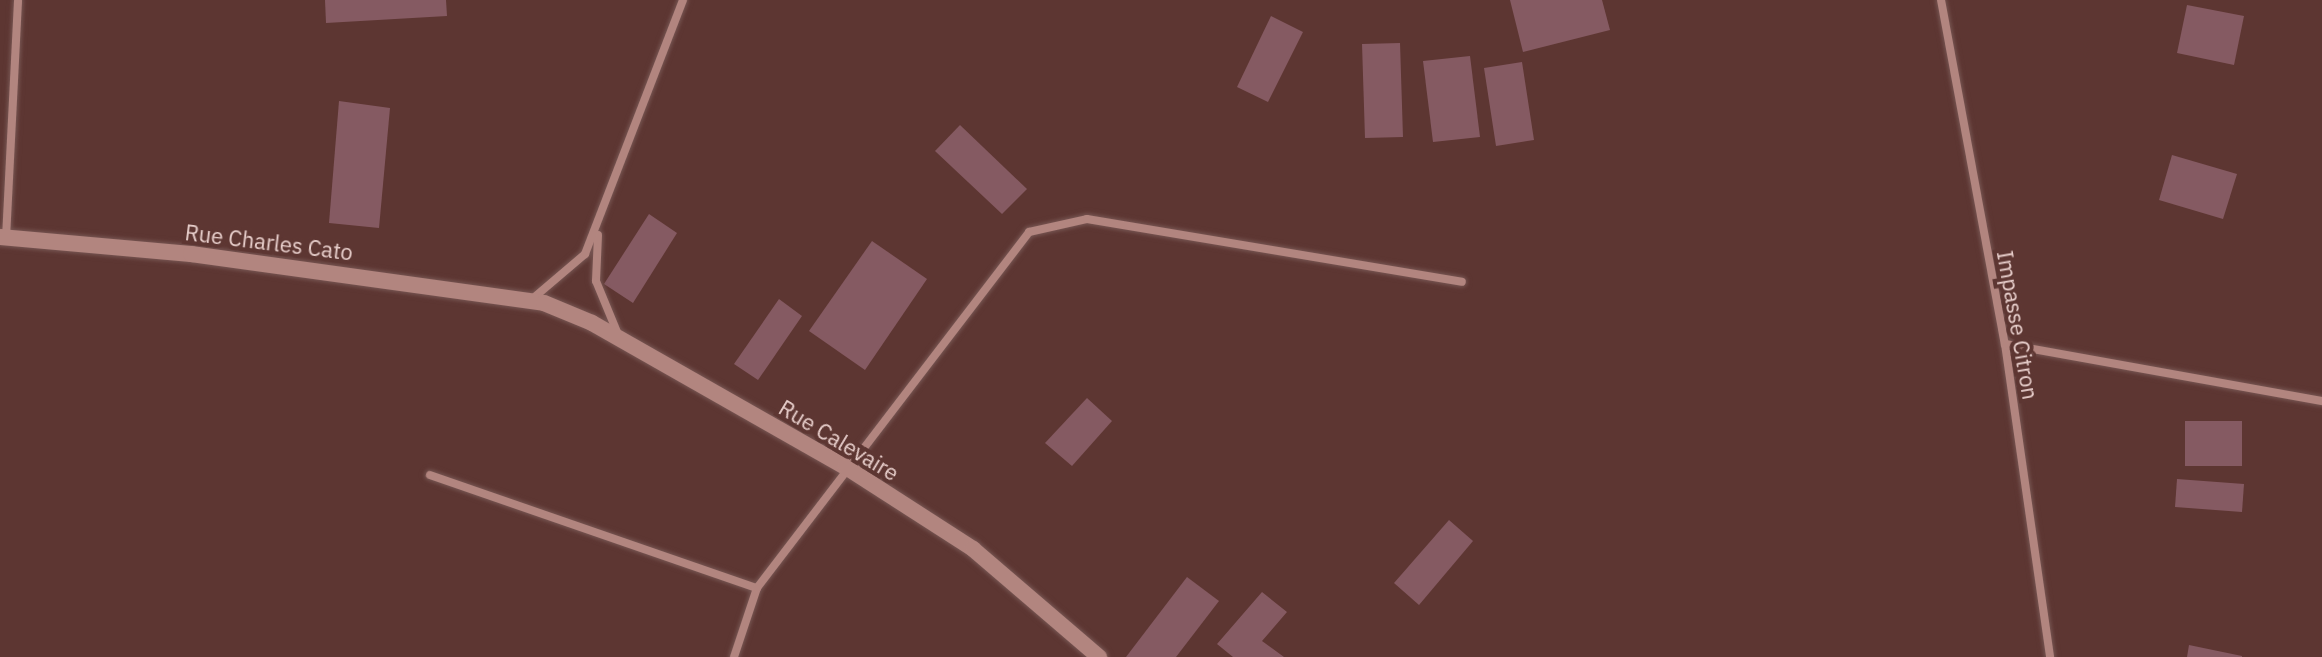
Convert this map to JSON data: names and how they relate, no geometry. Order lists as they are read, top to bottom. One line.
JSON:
{"streets":{"main road":["Rue Charles Cato","Rue Calevaire"],"street":["Impasse Citron"]},"crossings":[["Rue Charles Cato","Rue Calevaire"]]}
